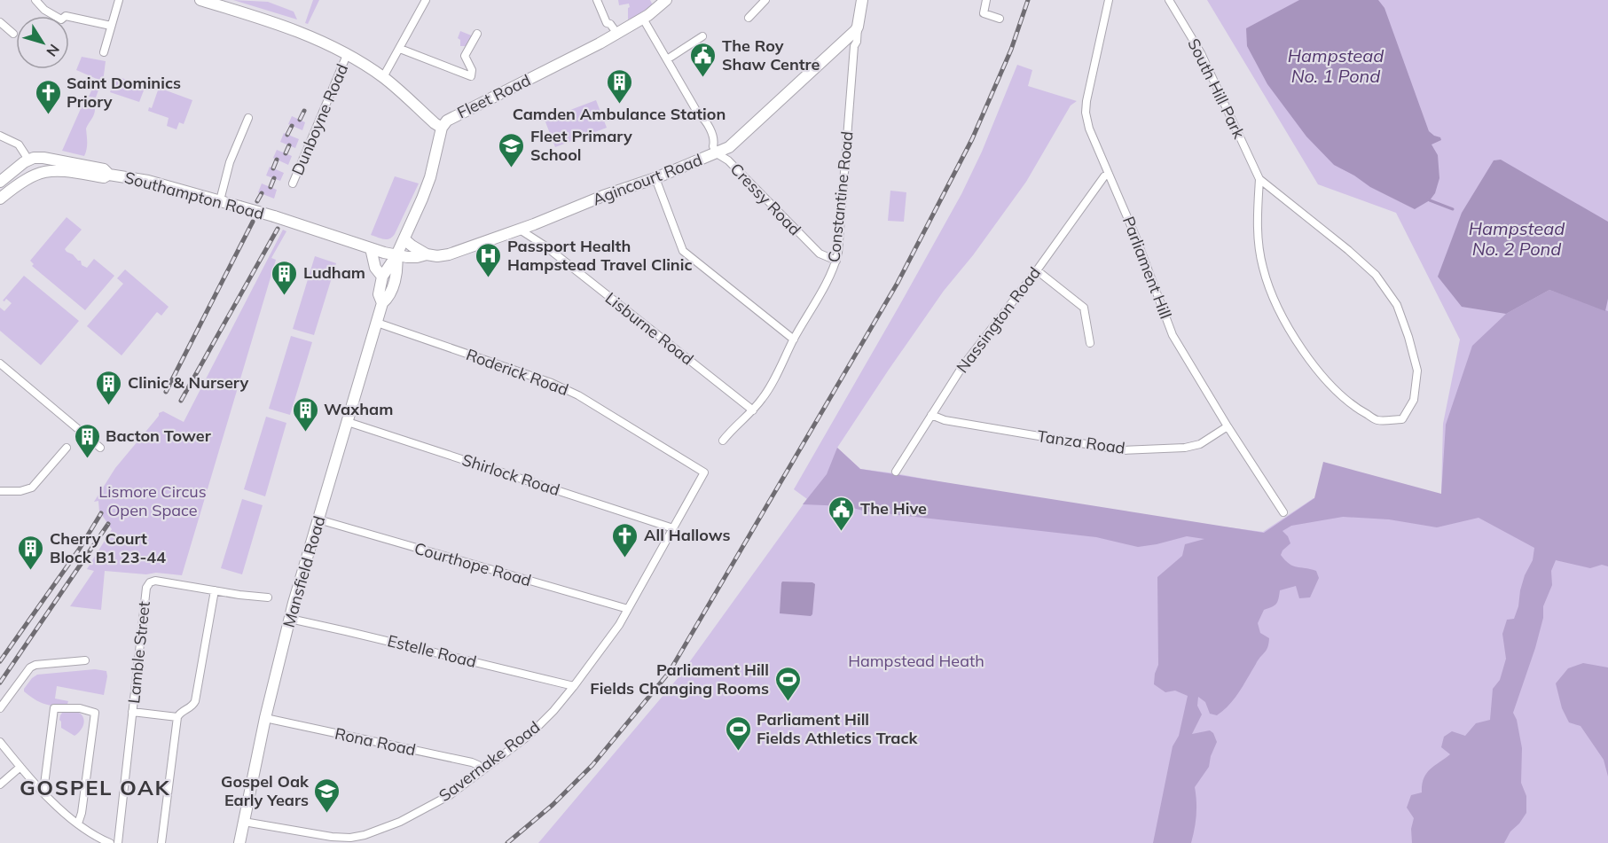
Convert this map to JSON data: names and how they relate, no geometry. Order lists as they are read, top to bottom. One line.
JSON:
{"streets":{"main road":["Fleet Road","Agincourt Road","Southampton Road","Mansfield Road"],"street":["South Hill Park","Dunboyne Road","Constantine Road","Cressy Road","Parliament Hill","Nassington Road","Lisburne Road","Roderick Road","Tanza Road","Shirlock Road","Courthope Road","Estelle Road","Lamble Street","Rona Road","Savernake Road"]},"crossings":[["Fleet Road","Agincourt Road"],["Fleet Road","Southampton Road"],["Fleet Road","Cressy Road"],["Fleet Road","Mansfield Road"],["Agincourt Road","Southampton Road"],["Agincourt Road","Constantine Road"],["Agincourt Road","Cressy Road"],["Agincourt Road","Lisburne Road"],["Agincourt Road","Mansfield Road"],["Southampton Road","Mansfield Road"],["Constantine Road","Cressy Road"],["Constantine Road","Lisburne Road"],["Parliament Hill","Nassington Road"],["Parliament Hill","Tanza Road"],["Nassington Road","Tanza Road"],["Roderick Road","Mansfield Road"],["Roderick Road","Savernake Road"],["Shirlock Road","Mansfield Road"],["Shirlock Road","Savernake Road"],["Courthope Road","Mansfield Road"],["Courthope Road","Savernake Road"],["Mansfield Road","Estelle Road"],["Mansfield Road","Rona Road"],["Mansfield Road","Savernake Road"],["Estelle Road","Savernake Road"],["Rona Road","Savernake Road"]],"districts":["GOSPEL OAK"],"water":["Hampstead No. 1 Pond","Hampstead No. 2 Pond"],"parks":["Lismore Circus Open Space","Hampstead Heath"],"places":{"public building":["The Roy Shaw Centre","The Hive"],"building":["Camden Ambulance Station","Ludham","Clinic & Nursery","Waxham","Bacton Tower","Cherry Court Block B1 23-44"],"church":["Saint Dominics Priory","All Hallows"],"school or university":["Fleet Primary School","Gospel Oak Early Years"],"hospital":["Passport Health Hampstead Travel Clinic"],"sports":["Parliament Hill Fields Changing Rooms","Parliament Hill Fields Athletics Track"]},"north":"bottom right"}
